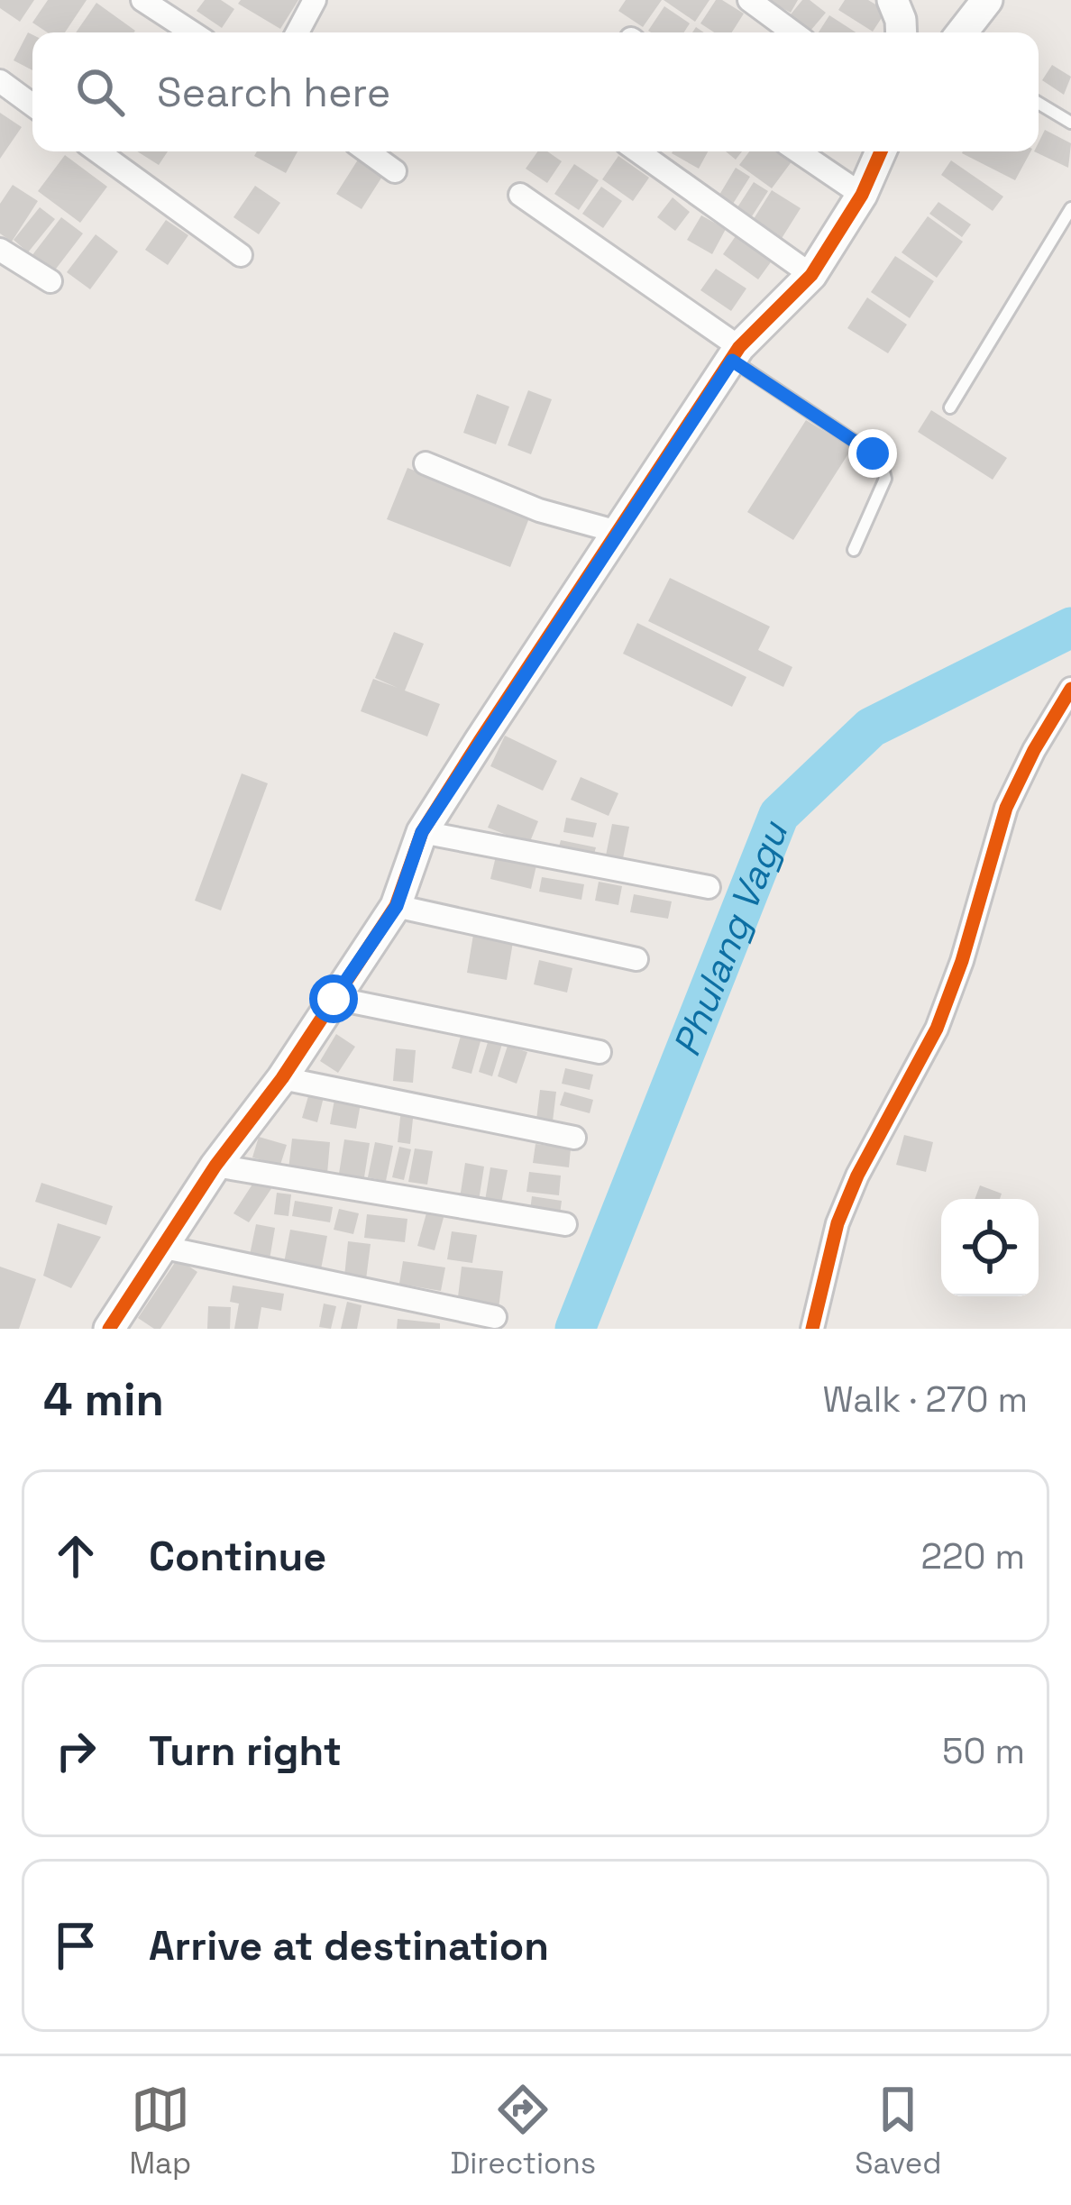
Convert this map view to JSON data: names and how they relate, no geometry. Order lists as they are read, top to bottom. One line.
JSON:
{"water":["Phulang Vagu"],"page":{"search":"Search here","heading":["4 min","Walk · 270 m"],"list":[["Continue","220 m"],["Turn right","50 m"],"Arrive at destination"],"nav":["Map","Directions","Saved"]}}
